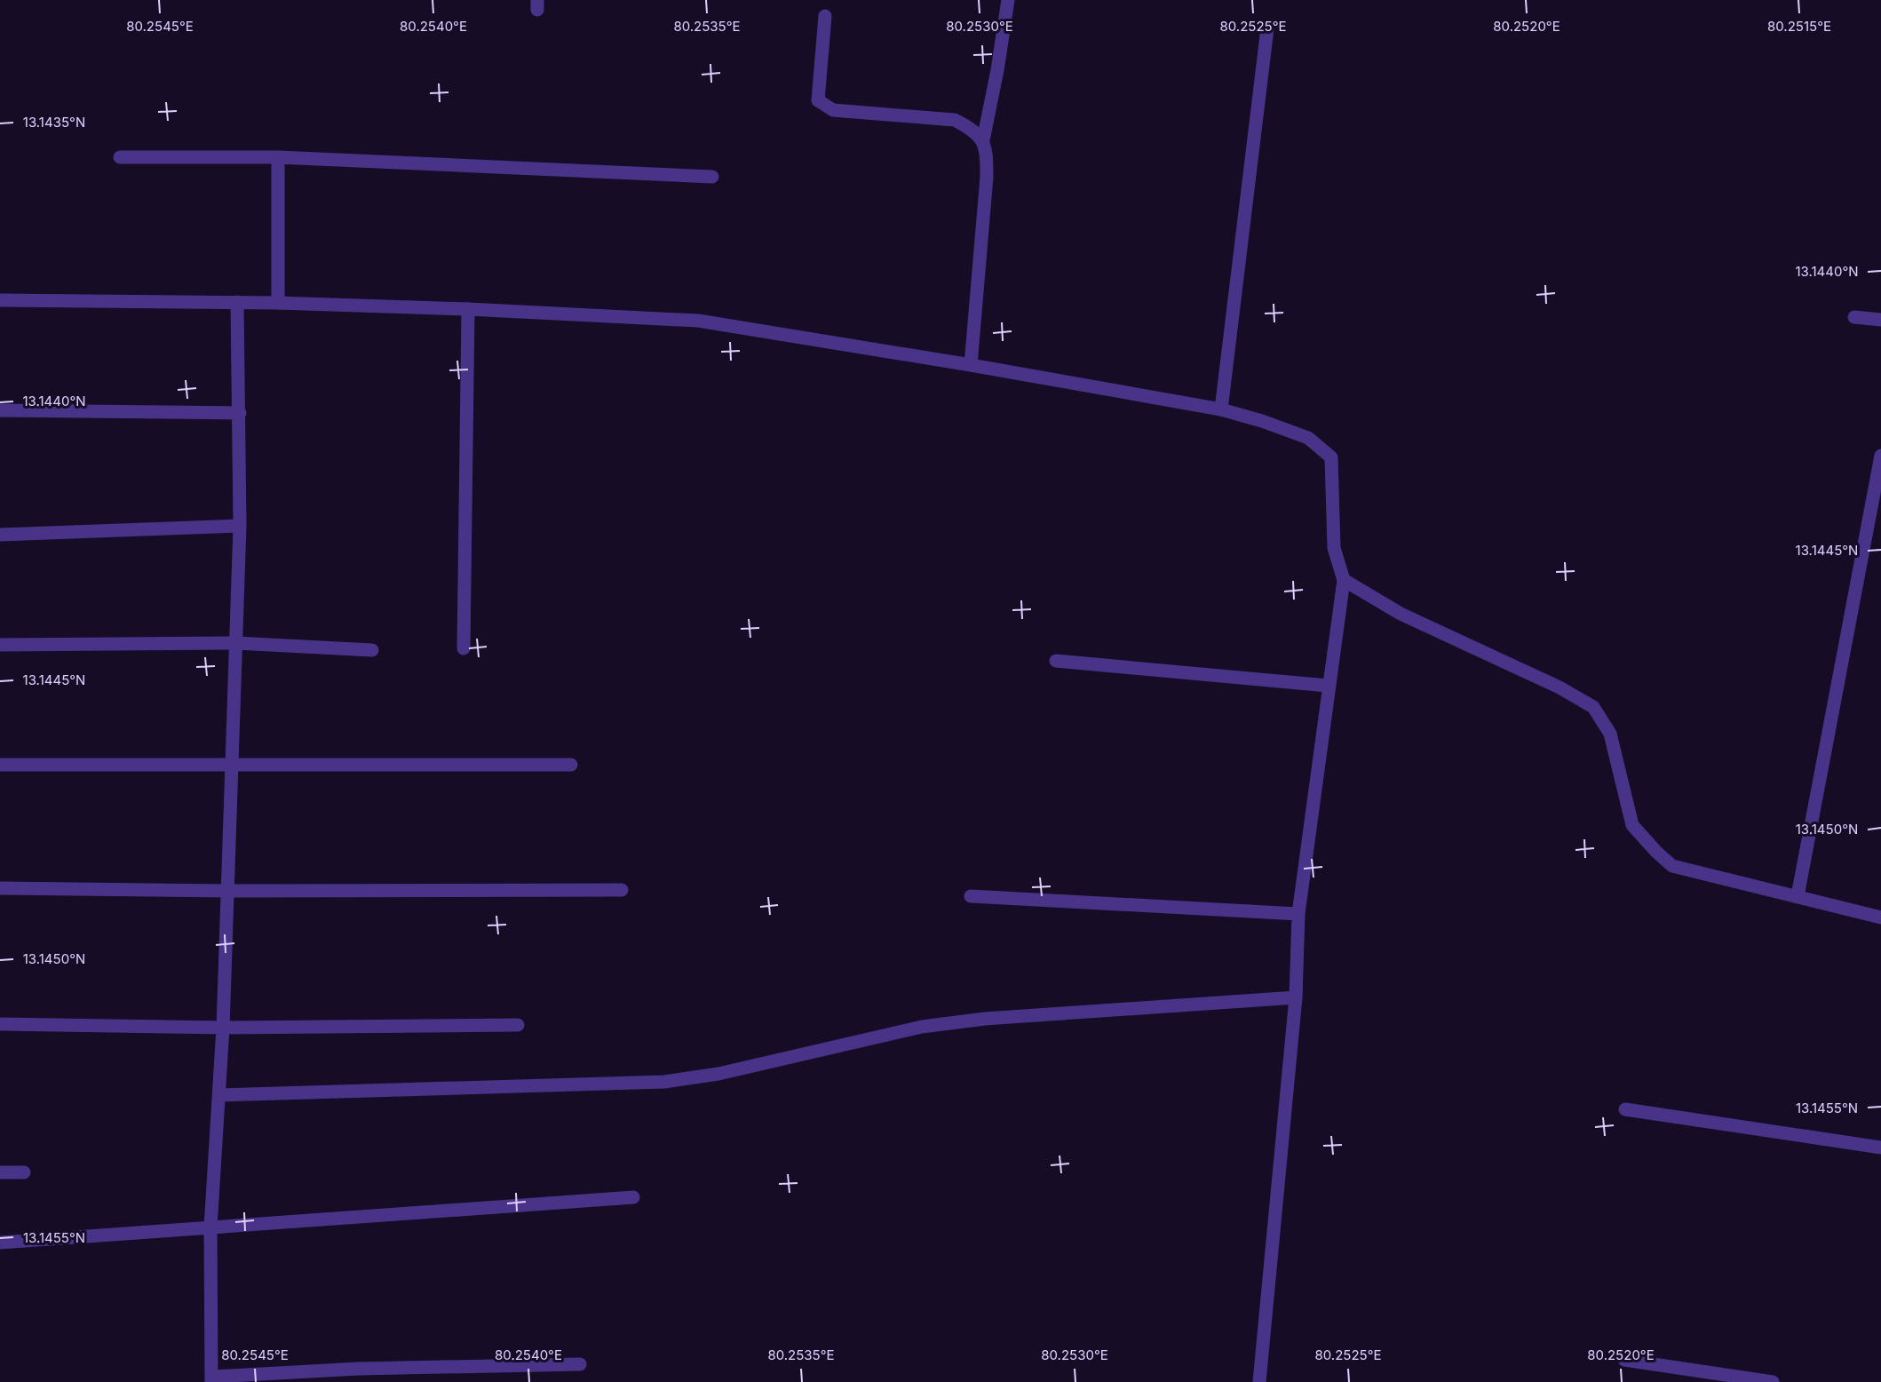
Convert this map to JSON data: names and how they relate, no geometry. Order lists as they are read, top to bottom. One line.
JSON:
{"coordinates":["80.2545°E","80.2540°E","80.2535°E","80.2530°E","80.2525°E","80.2520°E","80.2515°E","13.1435°N","13.1440°N","13.1445°N","13.1450°N","13.1455°N"]}
